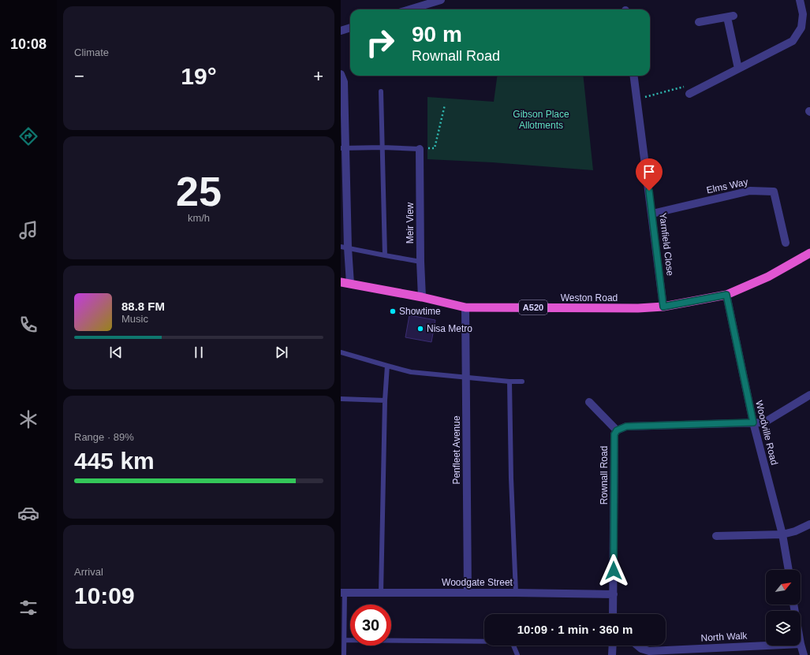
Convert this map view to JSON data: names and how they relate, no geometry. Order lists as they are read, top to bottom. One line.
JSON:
{"streets":{"highway":["Weston Road","A520"],"street":["Elms Way","Meir View","Yarnfield Close","Woodville Road","Penfleet Avenue","Rownall Road","Woodgate Street","North Walk"]},"crossings":[["Elms Way","Yarnfield Close"],["Meir View","Weston Road"],["Yarnfield Close","Weston Road"],["Weston Road","Woodville Road"],["Weston Road","Penfleet Avenue"],["Penfleet Avenue","Woodgate Street"],["Rownall Road","Woodgate Street"]],"parks":["Gibson Place Allotments"],"places":["Showtime","Nisa Metro"],"north":"top right","page":{"tabs":"10:08","tile":["Climate",["25","km/h"],["Range · 89%","445 km"],["Arrival","10:09"]],"turn":["90 m","Rownall Road"],"heat":["−","19°","+"],"song":["88.8 FM","Music"],"limit":"30","trip":"10:09 · 1 min · 360 m"}}
